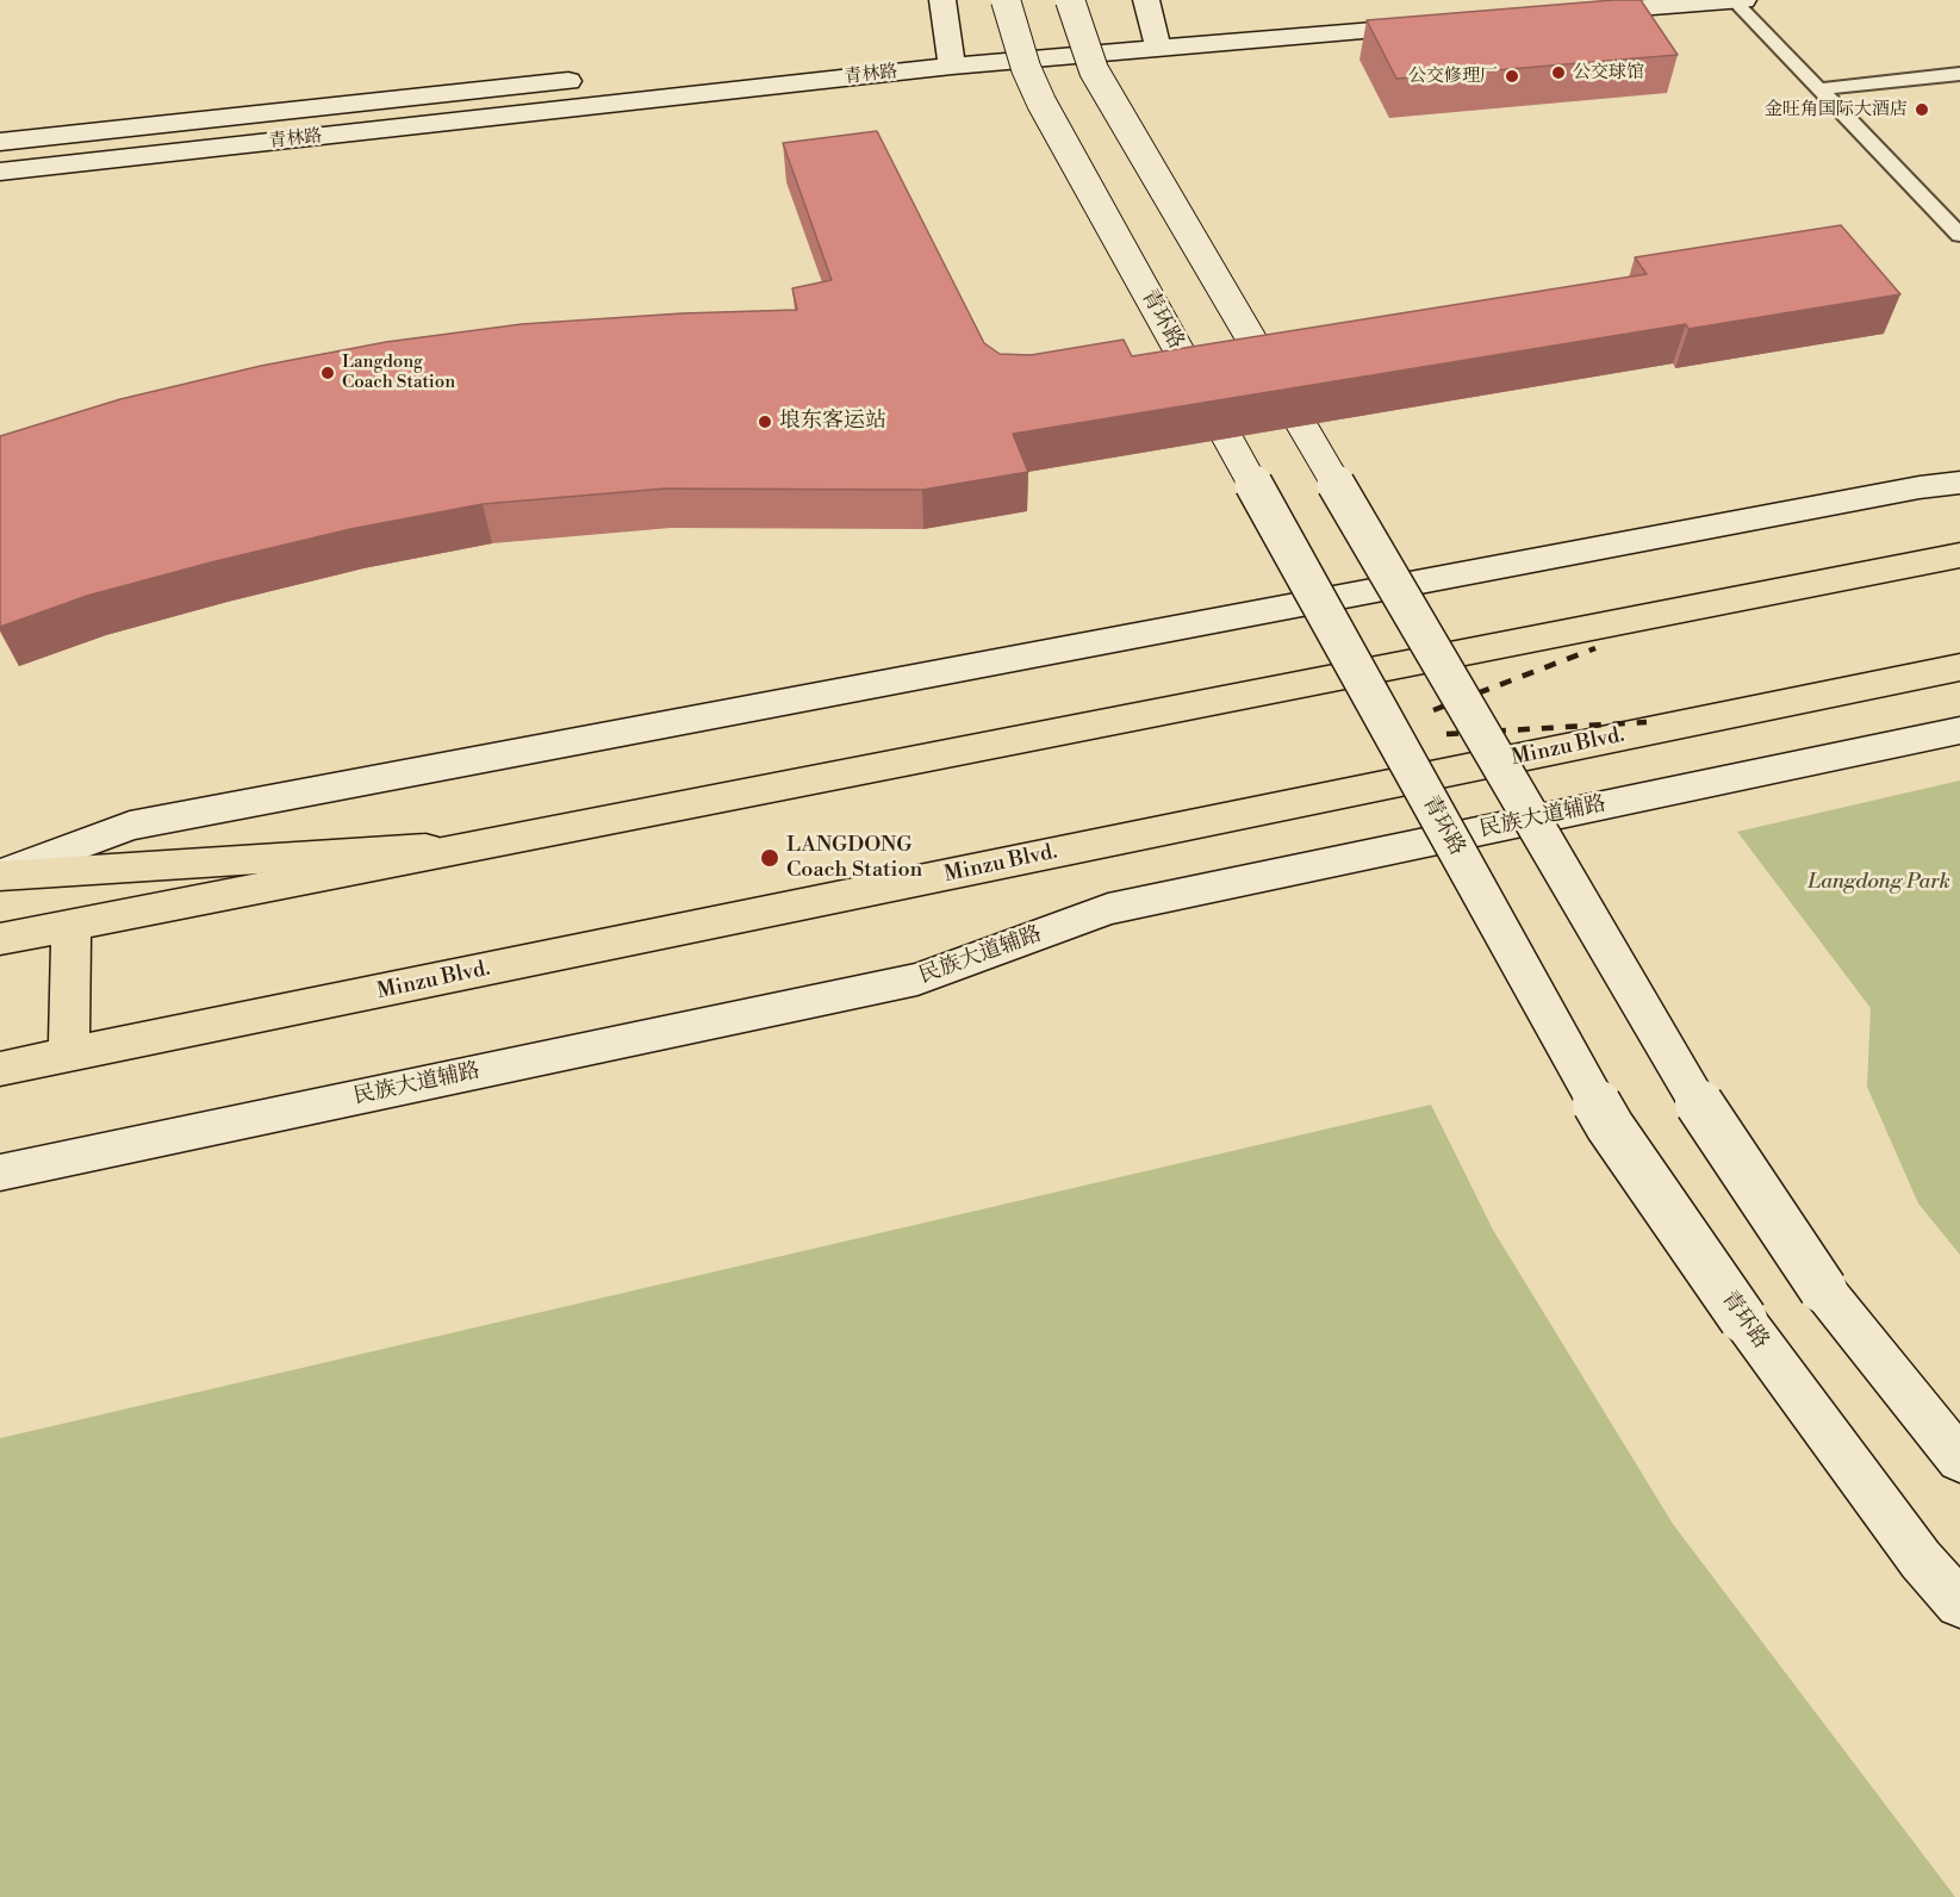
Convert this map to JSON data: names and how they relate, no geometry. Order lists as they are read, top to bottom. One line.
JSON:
{"streets":{"main road":["青林路","青环路","Minzu Blvd.","民族大道辅路"]},"parks":["Langdong Park"],"places":["公交球馆","公交修理厂","金旺角国际大酒店","Langdong Coach Station","埌东客运站","LANGDONG Coach Station"]}
